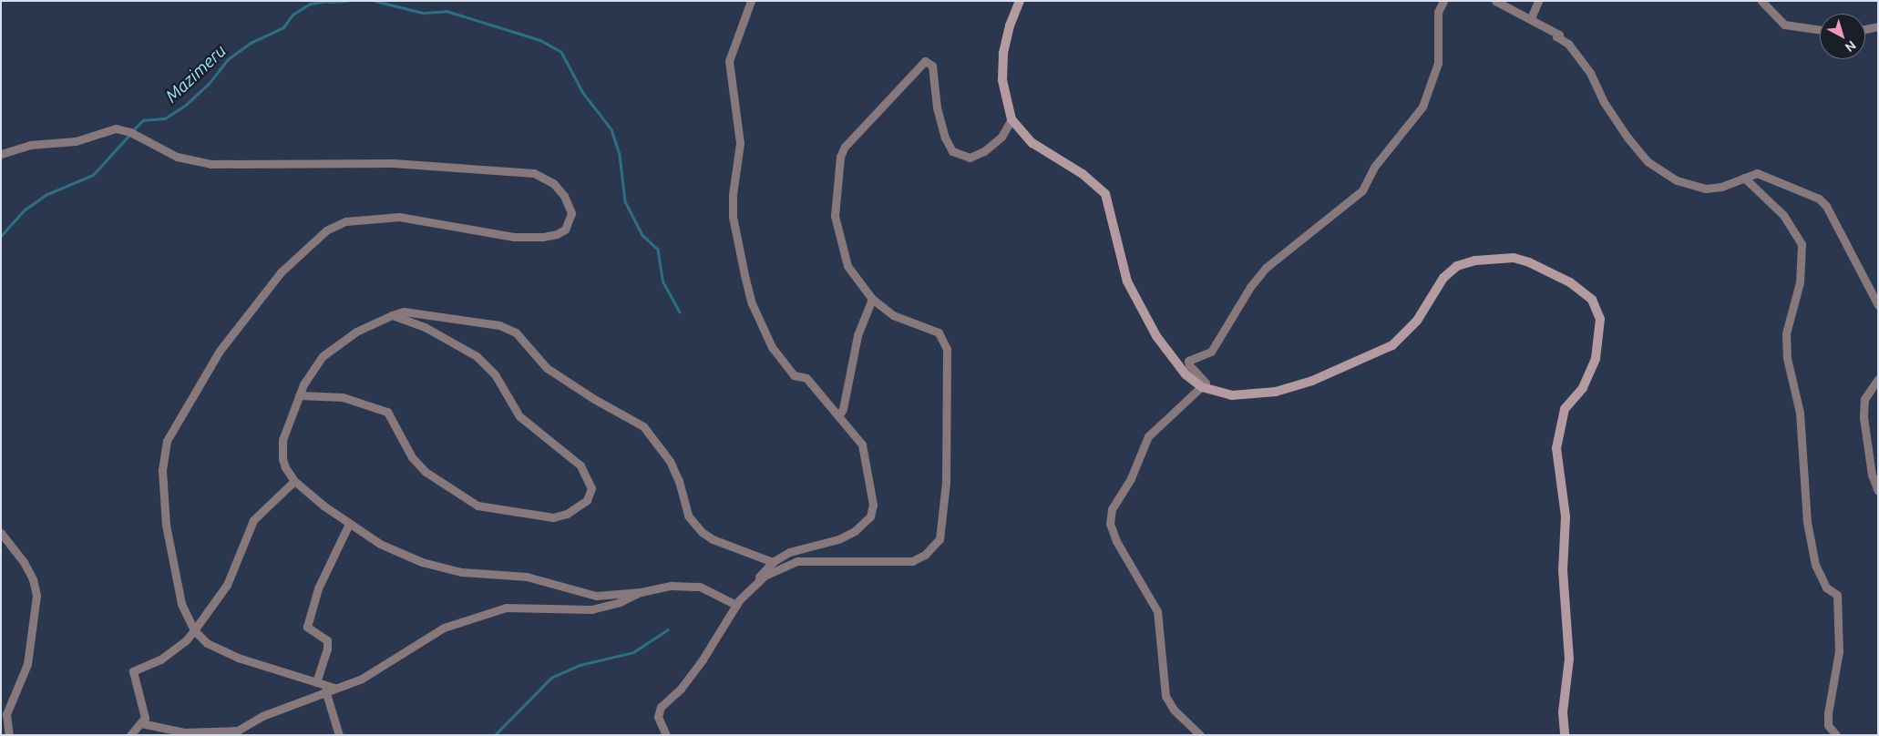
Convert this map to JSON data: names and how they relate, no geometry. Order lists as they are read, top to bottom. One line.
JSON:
{"water":["Mazimeru"],"north":"bottom right"}
